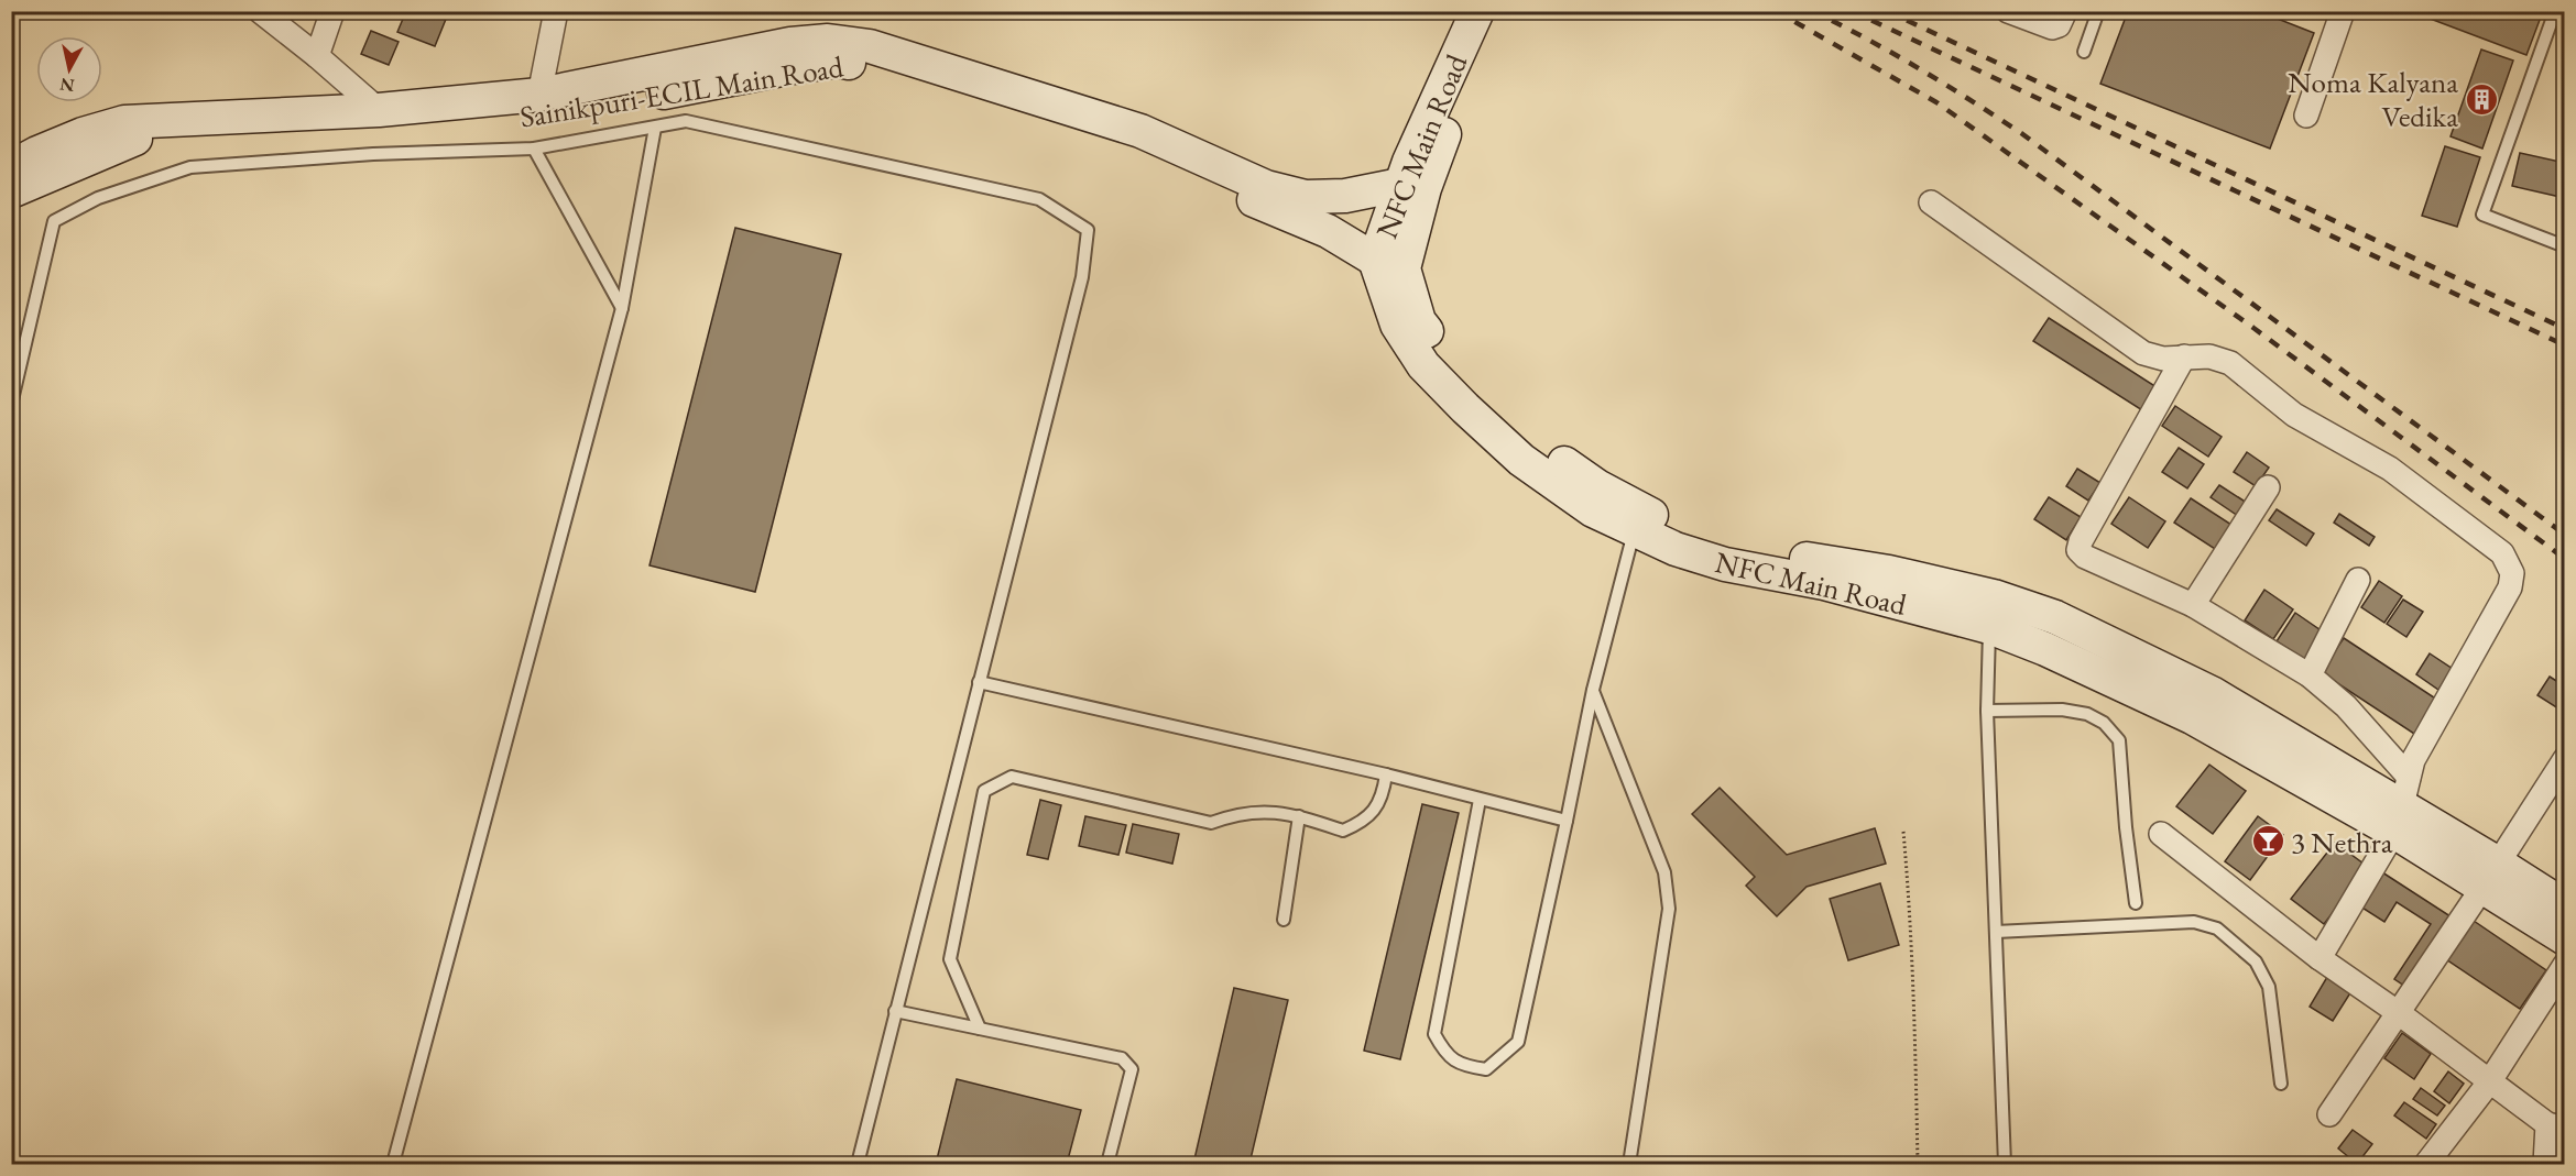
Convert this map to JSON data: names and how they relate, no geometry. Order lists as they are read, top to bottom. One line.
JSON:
{"streets":{"main road":["Sainikpuri-ECIL Main Road","NFC Main Road"]},"crossings":[["Sainikpuri-ECIL Main Road","NFC Main Road"]],"places":{"building":["Noma Kalyana Vedika"],"bar":["3 Nethra"]},"north":"bottom"}
